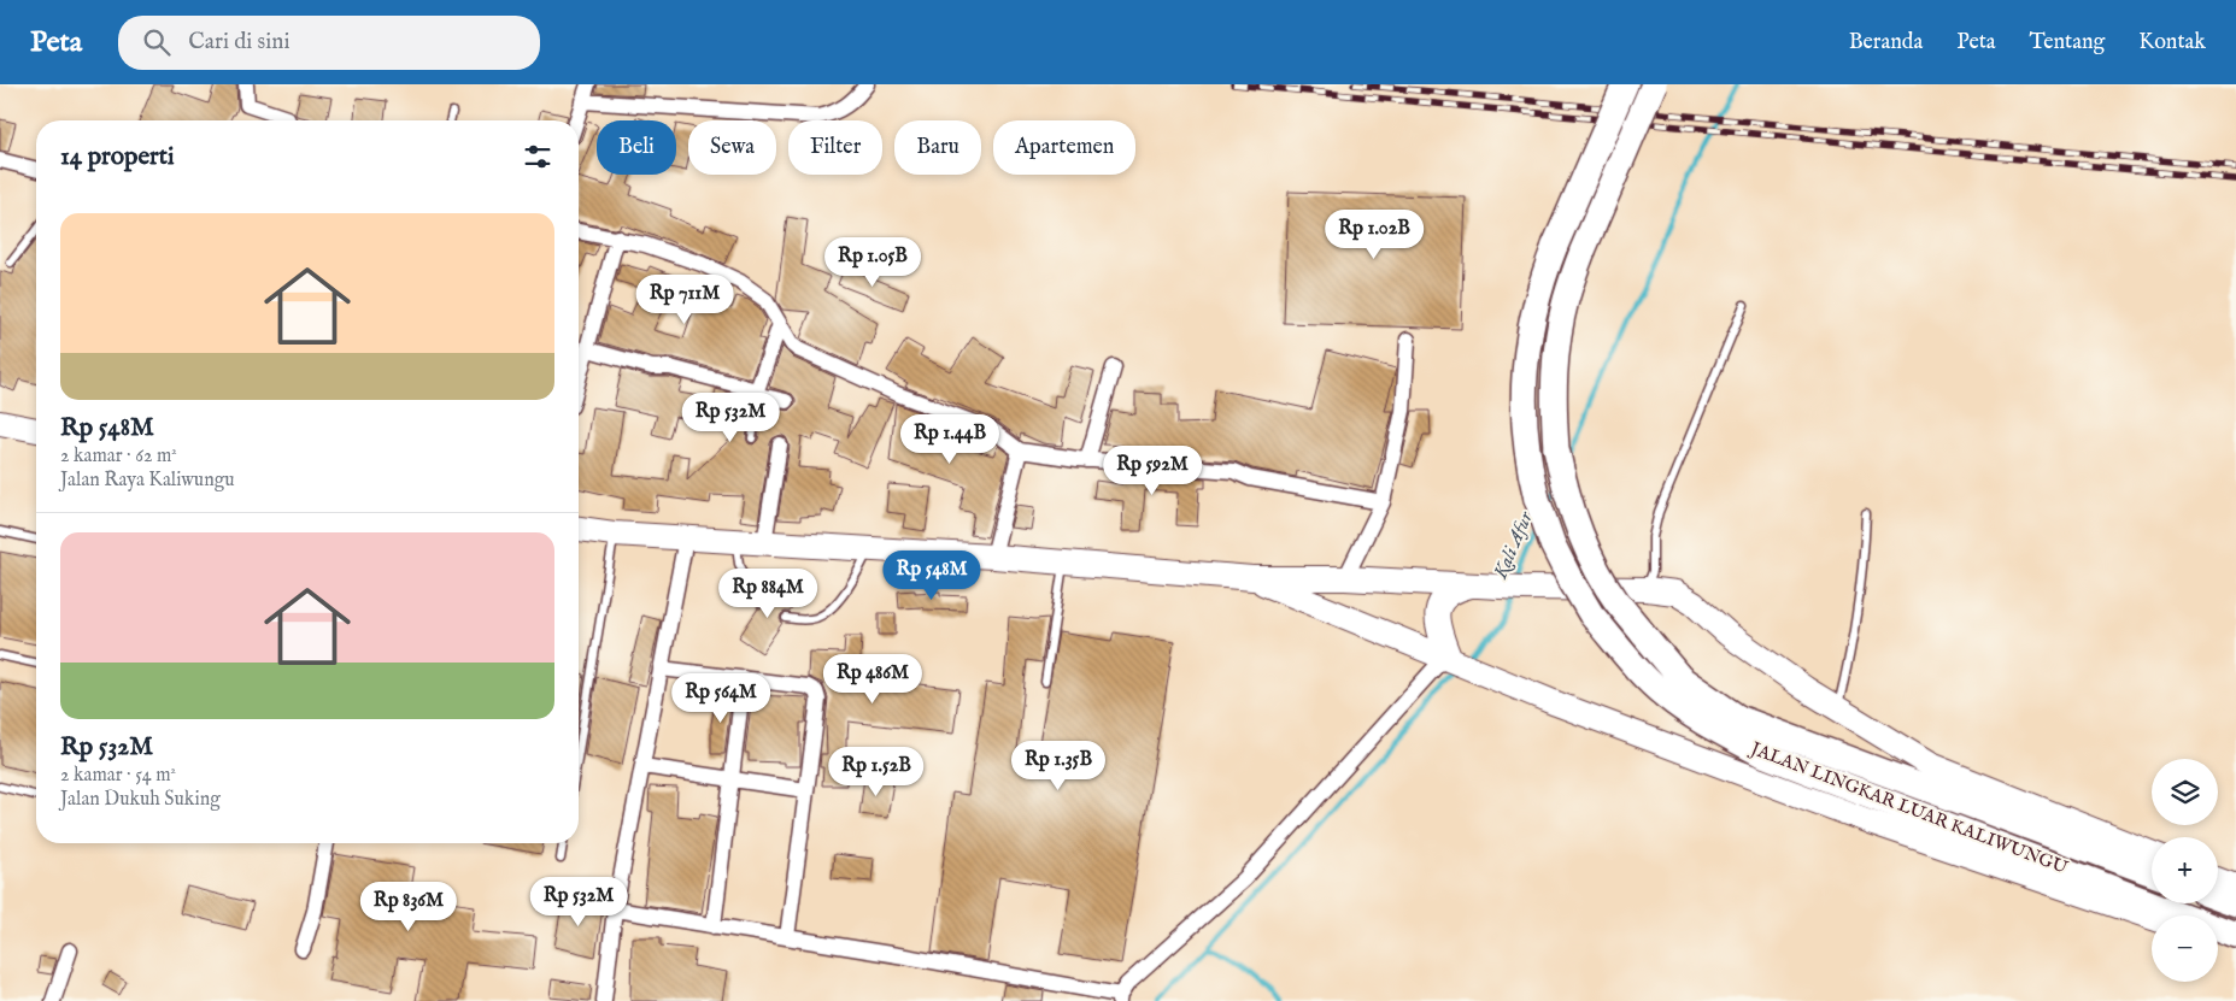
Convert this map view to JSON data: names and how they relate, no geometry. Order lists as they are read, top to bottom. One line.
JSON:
{"streets":{"highway":["JALAN LINGKAR LUAR KALIWUNGU"]},"water":["Kali Afur"],"page":{"header":"Peta","search":"Cari di sini","nav":["Beranda","Peta","Tentang","Kontak"],"chip":["Beli","Sewa","Filter","Baru","Apartemen"],"heading":"14 properti","list":[{"name":"Rp 548M","note":"2 kamar · 62 m² · Jalan Raya Kaliwungu"},{"name":"Rp 532M","note":"2 kamar · 54 m² · Jalan Dukuh Suking"}],"price":["Rp 1.02B","Rp 1.05B","Rp 711M","Rp 532M","Rp 1.44B","Rp 592M","Rp 548M","Rp 884M","Rp 486M","Rp 564M","Rp 1.35B","Rp 1.52B","Rp 532M","Rp 836M"],"map_buttons":["+","−"]}}
